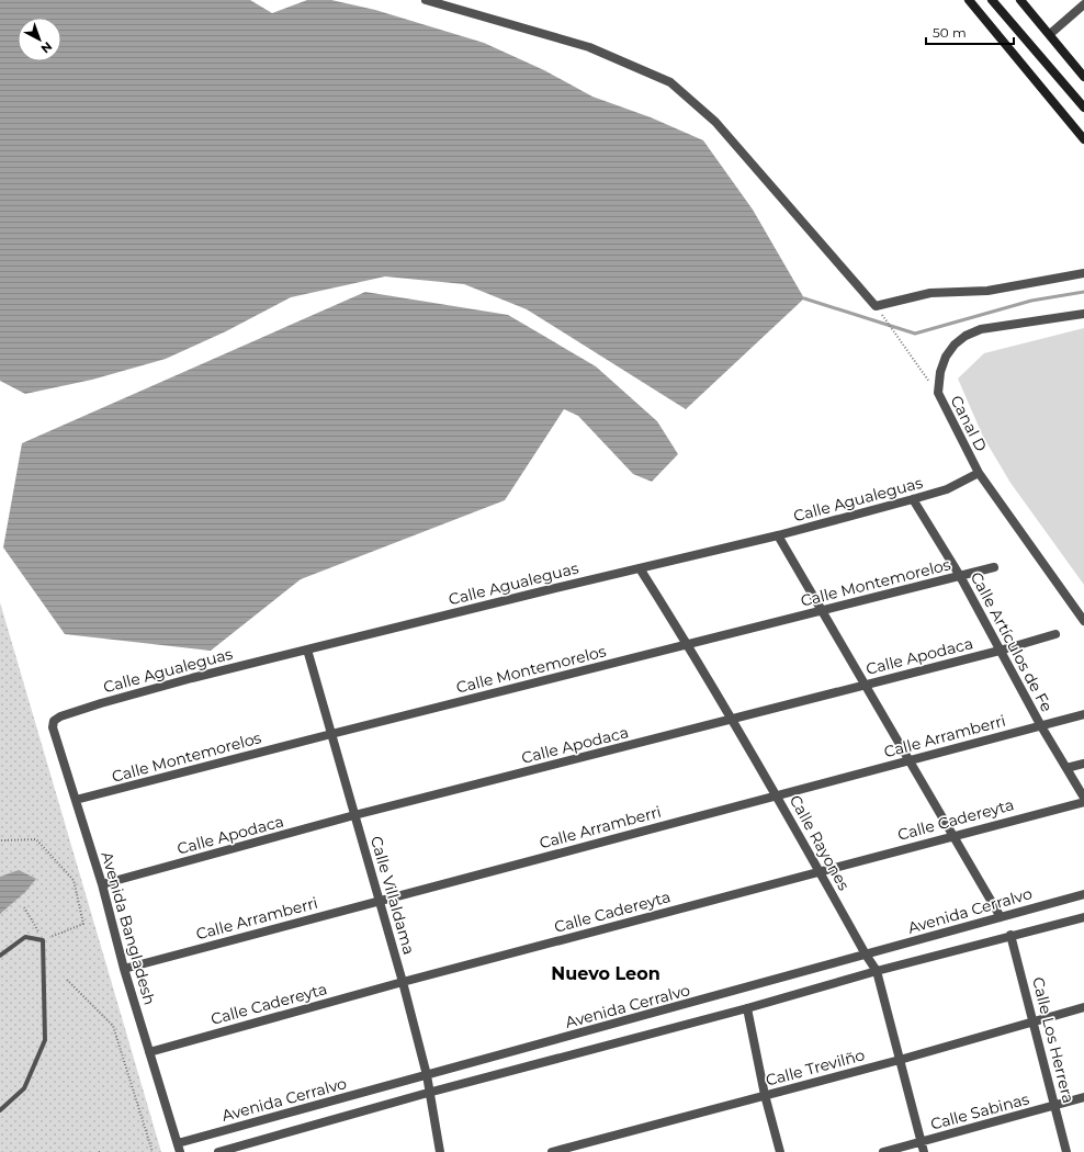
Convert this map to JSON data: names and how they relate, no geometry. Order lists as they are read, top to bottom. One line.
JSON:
{"streets":{"street":["Canal D","Calle Agualeguas","Calle Montemorelos","Calle Artículos de Fe","Calle Apodaca","Calle Arramberri","Calle Cadereyta","Calle Rayones","Calle Villaldama","Avenida Cerralvo","Avenida Bangladesh","Calle Los Herrera","Calle Trevilño","Calle Sabinas"]},"crossings":[["Canal D","Calle Agualeguas"],["Calle Agualeguas","Calle Artículos de Fe"],["Calle Agualeguas","Calle Rayones"],["Calle Agualeguas","Calle Villaldama"],["Calle Agualeguas","Avenida Bangladesh"],["Calle Montemorelos","Calle Artículos de Fe"],["Calle Montemorelos","Calle Rayones"],["Calle Montemorelos","Calle Villaldama"],["Calle Montemorelos","Avenida Bangladesh"],["Calle Artículos de Fe","Calle Apodaca"],["Calle Artículos de Fe","Calle Arramberri"],["Calle Apodaca","Calle Rayones"],["Calle Apodaca","Calle Villaldama"],["Calle Apodaca","Avenida Bangladesh"],["Calle Arramberri","Calle Rayones"],["Calle Arramberri","Calle Villaldama"],["Calle Arramberri","Avenida Bangladesh"],["Calle Cadereyta","Calle Rayones"],["Calle Cadereyta","Calle Villaldama"],["Calle Cadereyta","Avenida Bangladesh"],["Calle Rayones","Avenida Cerralvo"],["Calle Rayones","Calle Trevilño"],["Calle Rayones","Calle Sabinas"],["Calle Villaldama","Avenida Cerralvo"],["Avenida Cerralvo","Avenida Bangladesh"],["Avenida Cerralvo","Calle Los Herrera"],["Calle Los Herrera","Calle Trevilño"],["Calle Los Herrera","Calle Sabinas"]],"districts":["Nuevo Leon"],"scale_bar":"50 m","north":"bottom right"}
